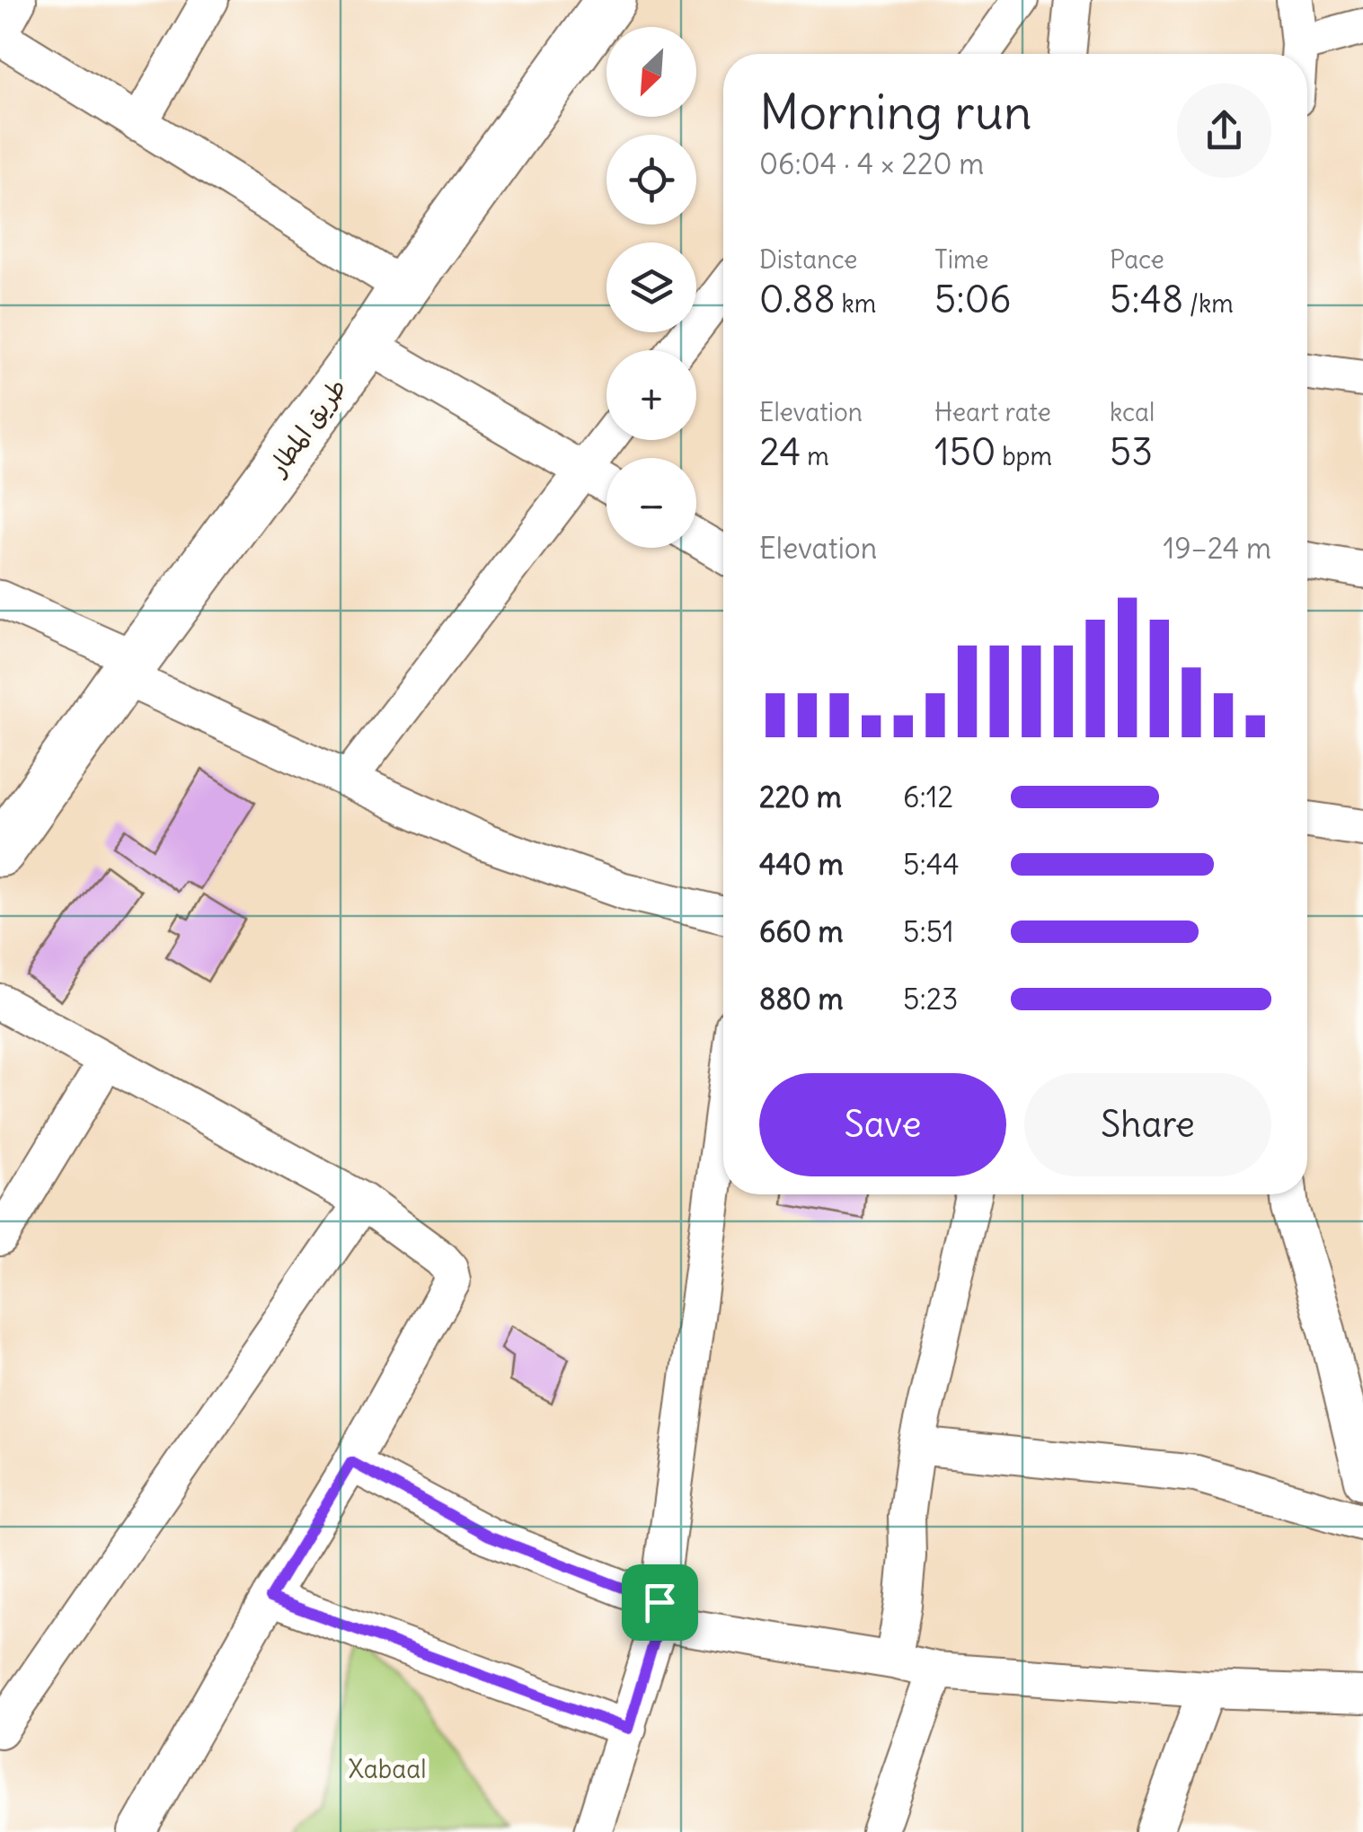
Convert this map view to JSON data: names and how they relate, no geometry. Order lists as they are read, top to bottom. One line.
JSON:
{"streets":{"main road":["طريق المطار"]},"parks":["Xabaal"],"north":"bottom left","page":{"map_buttons":["+","−"],"heading":["Morning run","06:04 · 4 × 220 m"],"stats":[["Distance","0.88 km"],["Time","5:06"],["Pace","5:48 /km"],["Elevation","24 m"],["Heart rate","150 bpm"],["kcal","53"]],"chart":["Elevation","19–24 m"],"list":[{"name":"220 m","note":"6:12"},{"name":"440 m","note":"5:44"},{"name":"660 m","note":"5:51"},{"name":"880 m","note":"5:23"}],"buttons":["Save","Share"]}}
